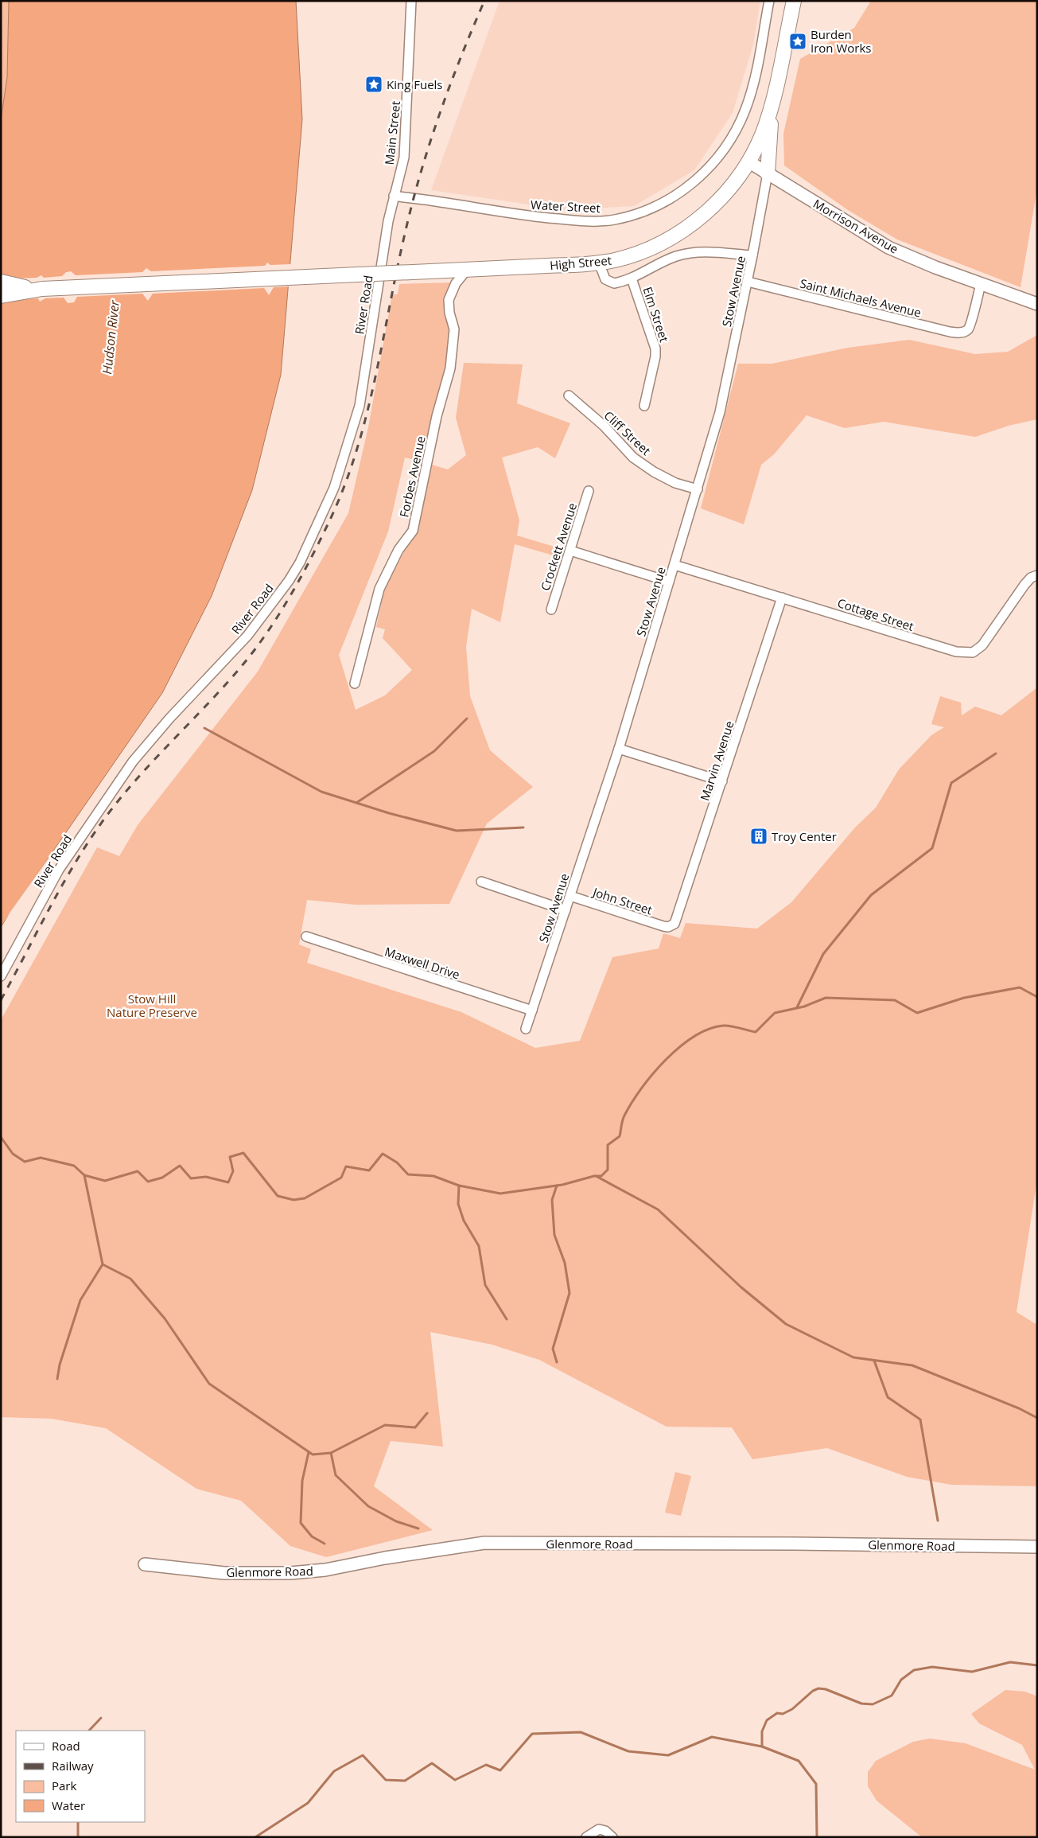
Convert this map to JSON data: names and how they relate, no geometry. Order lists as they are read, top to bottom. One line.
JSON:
{"streets":{"main road":["High Street"],"street":["Main Street","Water Street","Morrison Avenue","Stow Avenue","Saint Michaels Avenue","River Road","Elm Street","Cliff Street","Forbes Avenue","Crockett Avenue","Cottage Street","Marvin Avenue","John Street","Maxwell Drive","Glenmore Road"]},"crossings":[["Main Street","Water Street"],["Main Street","River Road"],["Water Street","River Road"],["Morrison Avenue","High Street"],["Morrison Avenue","Stow Avenue"],["Morrison Avenue","Saint Michaels Avenue"],["High Street","Forbes Avenue"],["Stow Avenue","Saint Michaels Avenue"],["Stow Avenue","Cliff Street"],["Stow Avenue","Cottage Street"],["Stow Avenue","John Street"],["Stow Avenue","Maxwell Drive"],["Cottage Street","Marvin Avenue"],["Marvin Avenue","John Street"]],"water":["Hudson River"],"parks":["Stow Hill Nature Preserve"],"places":{"place":["Burden Iron Works","King Fuels"],"building":["Troy Center"]},"legend":["Road","Railway","Park","Water"]}
